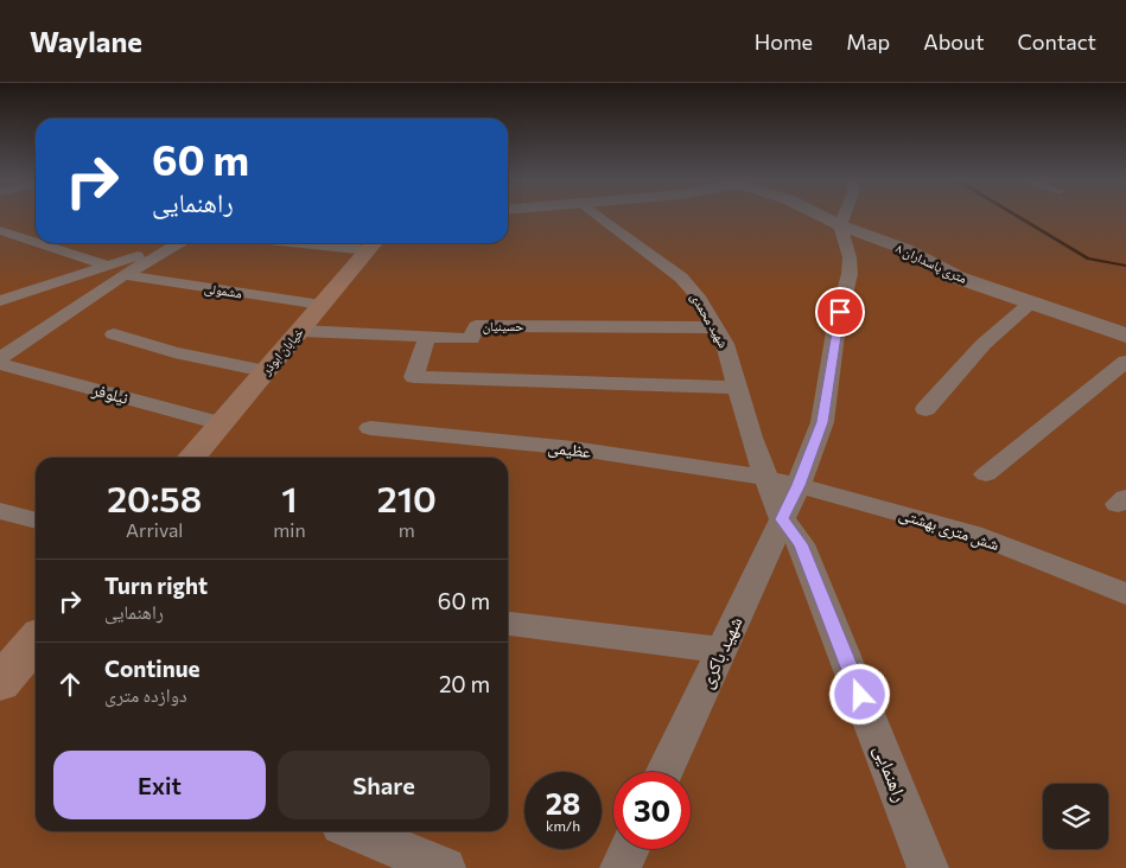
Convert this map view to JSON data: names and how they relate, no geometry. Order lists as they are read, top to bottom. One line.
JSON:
{"streets":{"main road":["خیابان ابوذر"],"street":["۸ متری پاسداران","مشمولی","شهید محمدی","حسینیان","نیلوفر","عظیمی","شش متری بهشتی","شهید باکری","راهنمایی"]},"crossings":[["مشمولی","خیابان ابوذر"],["شهید محمدی","حسینیان"],["شهید محمدی","عظیمی"],["شهید محمدی","شش متری بهشتی"],["حسینیان","خیابان ابوذر"],["خیابان ابوذر","نیلوفر"],["عظیمی","شش متری بهشتی"],["شهید باکری","راهنمایی"]],"page":{"header":"Waylane","nav":["Home","Map","About","Contact"],"turn":["60 m","راهنمایی"],"eta":["20:58","Arrival","1","min","210","m"],"list":[{"name":"Turn right","note":"راهنمایی","value":"60 m"},{"name":"Continue","note":"دوازده متری","value":"20 m"}],"buttons":["Exit","Share"],"speed":"28 km/h","limit":"30"}}
